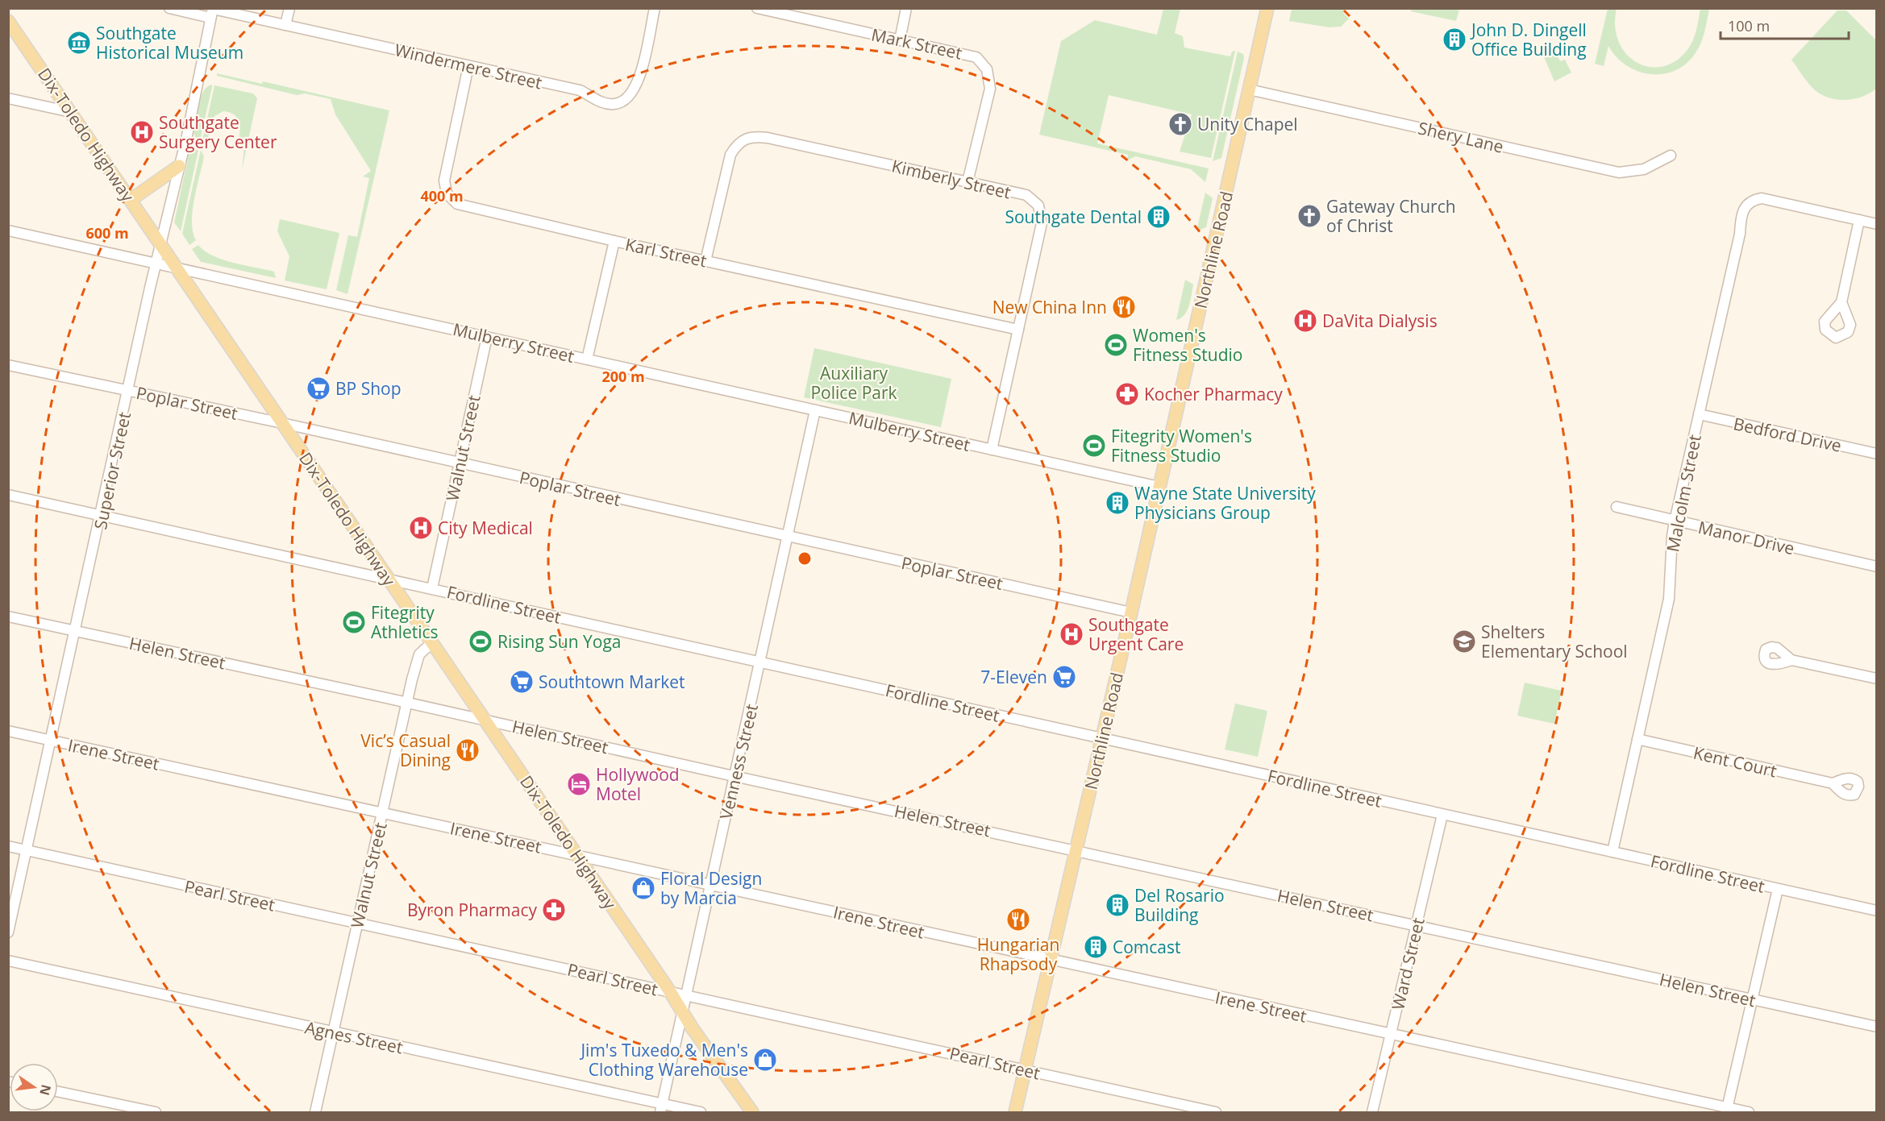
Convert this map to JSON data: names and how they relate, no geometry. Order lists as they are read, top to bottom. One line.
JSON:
{"streets":{"main road":["Dix-Toledo Highway","Northline Road"],"street":["Mark Street","Windermere Street","Shery Lane","Kimberly Street","Karl Street","Mulberry Street","Poplar Street","Bedford Drive","Walnut Street","Superior Street","Malcolm Street","Manor Drive","Fordline Street","Helen Street","Irene Street","Venness Street","Kent Court","Pearl Street","Ward Street","Agnes Street"]},"crossings":[["Mark Street","Kimberly Street"],["Windermere Street","Karl Street"],["Windermere Street","Superior Street"],["Dix-Toledo Highway","Mulberry Street"],["Dix-Toledo Highway","Poplar Street"],["Dix-Toledo Highway","Walnut Street"],["Dix-Toledo Highway","Superior Street"],["Dix-Toledo Highway","Fordline Street"],["Dix-Toledo Highway","Helen Street"],["Dix-Toledo Highway","Irene Street"],["Dix-Toledo Highway","Venness Street"],["Dix-Toledo Highway","Pearl Street"],["Shery Lane","Northline Road"],["Kimberly Street","Karl Street"],["Kimberly Street","Mulberry Street"],["Northline Road","Mulberry Street"],["Northline Road","Poplar Street"],["Northline Road","Fordline Street"],["Northline Road","Helen Street"],["Northline Road","Irene Street"],["Northline Road","Pearl Street"],["Mulberry Street","Walnut Street"],["Mulberry Street","Superior Street"],["Mulberry Street","Venness Street"],["Poplar Street","Walnut Street"],["Poplar Street","Superior Street"],["Poplar Street","Venness Street"],["Bedford Drive","Malcolm Street"],["Walnut Street","Fordline Street"],["Walnut Street","Helen Street"],["Walnut Street","Irene Street"],["Walnut Street","Pearl Street"],["Walnut Street","Agnes Street"],["Superior Street","Fordline Street"],["Superior Street","Helen Street"],["Superior Street","Irene Street"],["Superior Street","Pearl Street"],["Malcolm Street","Manor Drive"],["Malcolm Street","Fordline Street"],["Malcolm Street","Kent Court"],["Fordline Street","Venness Street"],["Fordline Street","Ward Street"],["Helen Street","Venness Street"],["Helen Street","Ward Street"],["Irene Street","Venness Street"],["Irene Street","Ward Street"],["Venness Street","Pearl Street"],["Venness Street","Agnes Street"]],"parks":["Auxiliary Police Park"],"places":{"building":["John D. Dingell Office Building","Southgate Dental","Wayne State University Physicians Group","Del Rosario Building","Comcast"],"museum":["Southgate Historical Museum"],"church":["Unity Chapel","Gateway Church of Christ"],"hospital":["Southgate Surgery Center","DaVita Dialysis","City Medical","Southgate Urgent Care"],"restaurant":["New China Inn","Vic’s Casual Dining","Hungarian Rhapsody"],"sports":["Women's Fitness Studio","Fitegrity Women's Fitness Studio","Fitegrity Athletics","Rising Sun Yoga"],"supermarket":["BP Shop","7-Eleven","Southtown Market"],"pharmacy":["Kocher Pharmacy","Byron Pharmacy"],"school or university":["Shelters Elementary School"],"hotel":["Hollywood Motel"],"shop":["Floral Design by Marcia","Jim's Tuxedo & Men's Clothing Warehouse"]},"scale_bar":"100 m","north":"right","rings":["400 m","600 m","200 m"]}
